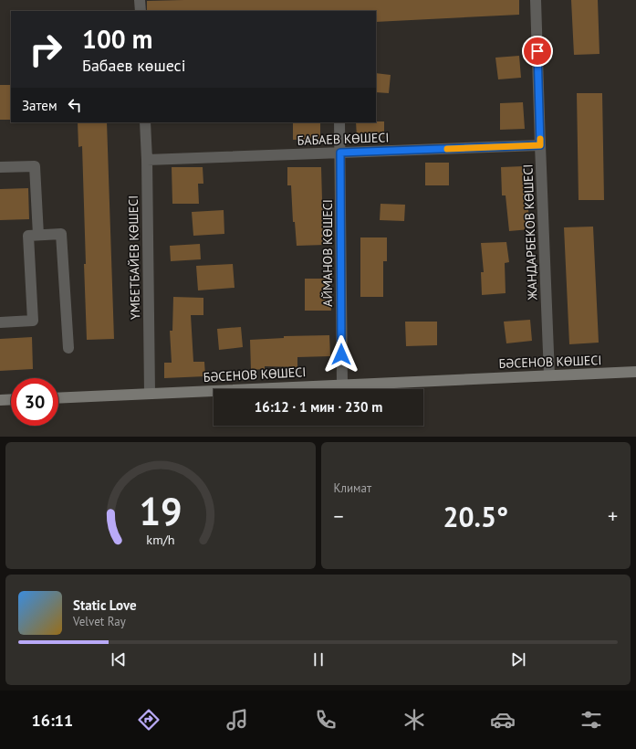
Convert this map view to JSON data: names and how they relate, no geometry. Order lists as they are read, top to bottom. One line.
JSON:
{"streets":{"street":["БАБАЕВ КӨШЕСІ","ЖАНДАРБЕКОВ КӨШЕСІ","АЙМАНОВ КӨШЕСІ","ҮМБЕТБАЙЕВ КӨШЕСІ","БӘСЕНОВ КӨШЕСІ"]},"crossings":[["БАБАЕВ КӨШЕСІ","ЖАНДАРБЕКОВ КӨШЕСІ"],["БАБАЕВ КӨШЕСІ","АЙМАНОВ КӨШЕСІ"],["БАБАЕВ КӨШЕСІ","ҮМБЕТБАЙЕВ КӨШЕСІ"],["ЖАНДАРБЕКОВ КӨШЕСІ","БӘСЕНОВ КӨШЕСІ"],["АЙМАНОВ КӨШЕСІ","БӘСЕНОВ КӨШЕСІ"],["ҮМБЕТБАЙЕВ КӨШЕСІ","БӘСЕНОВ КӨШЕСІ"]],"page":{"turn":["100 m","Бабаев көшесі"],"then":"Затем","limit":"30","trip":"16:12 · 1 мин · 230 m","tile":"Климат","heat":["−","20.5°","+"],"song":["Static Love","Velvet Ray"],"tabs":"16:11","gauge":["19","km/h"]}}
